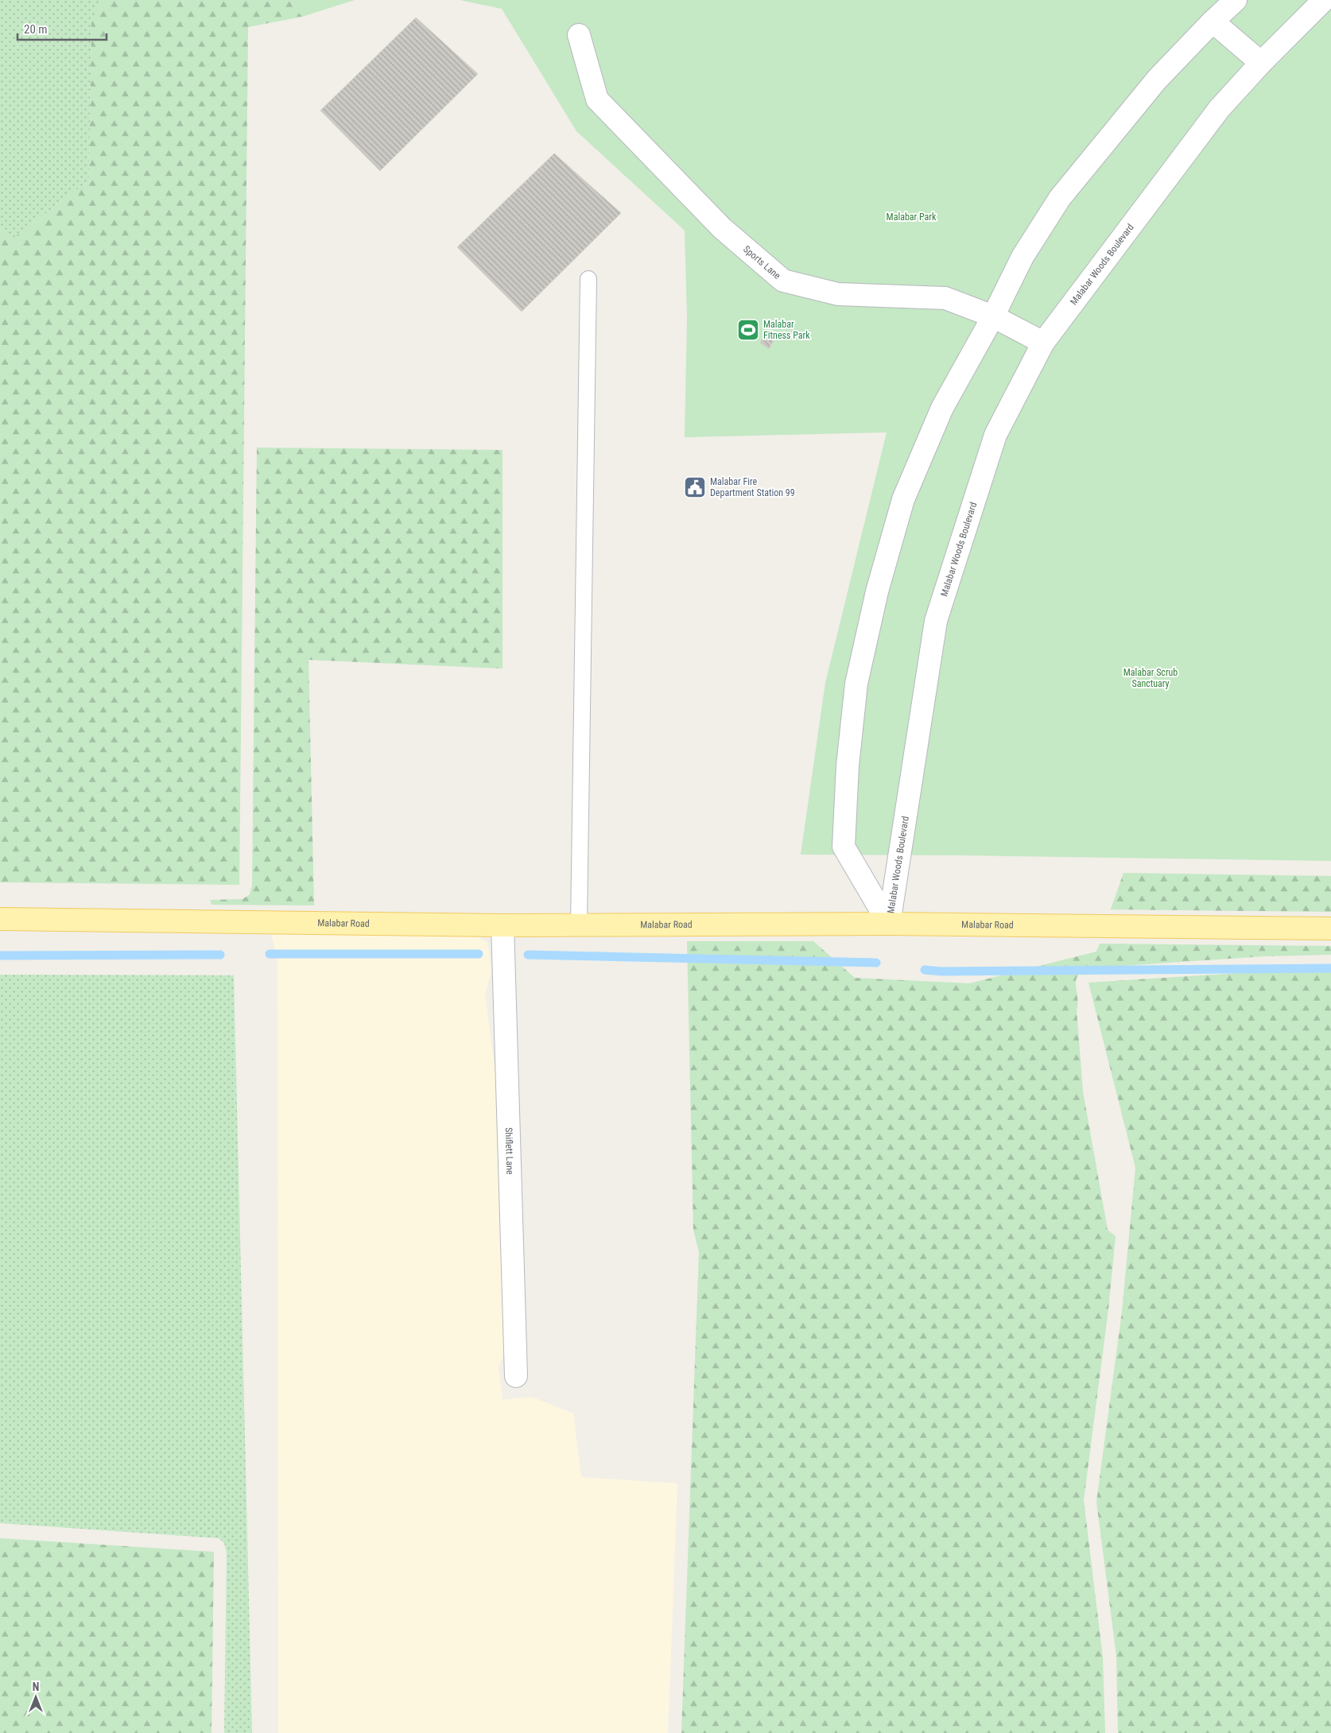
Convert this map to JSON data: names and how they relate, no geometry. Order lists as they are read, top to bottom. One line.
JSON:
{"streets":{"main road":["Malabar Road"],"street":["Sports Lane","Malabar Woods Boulevard","Shiflett Lane"]},"crossings":[["Sports Lane","Malabar Woods Boulevard"],["Malabar Woods Boulevard","Malabar Road"],["Malabar Road","Shiflett Lane"]],"parks":["Malabar Park","Malabar Scrub Sanctuary"],"places":{"sports":["Malabar Fitness Park"],"public building":["Malabar Fire Department Station 99"]},"scale_bar":"20 m","north":"top"}
